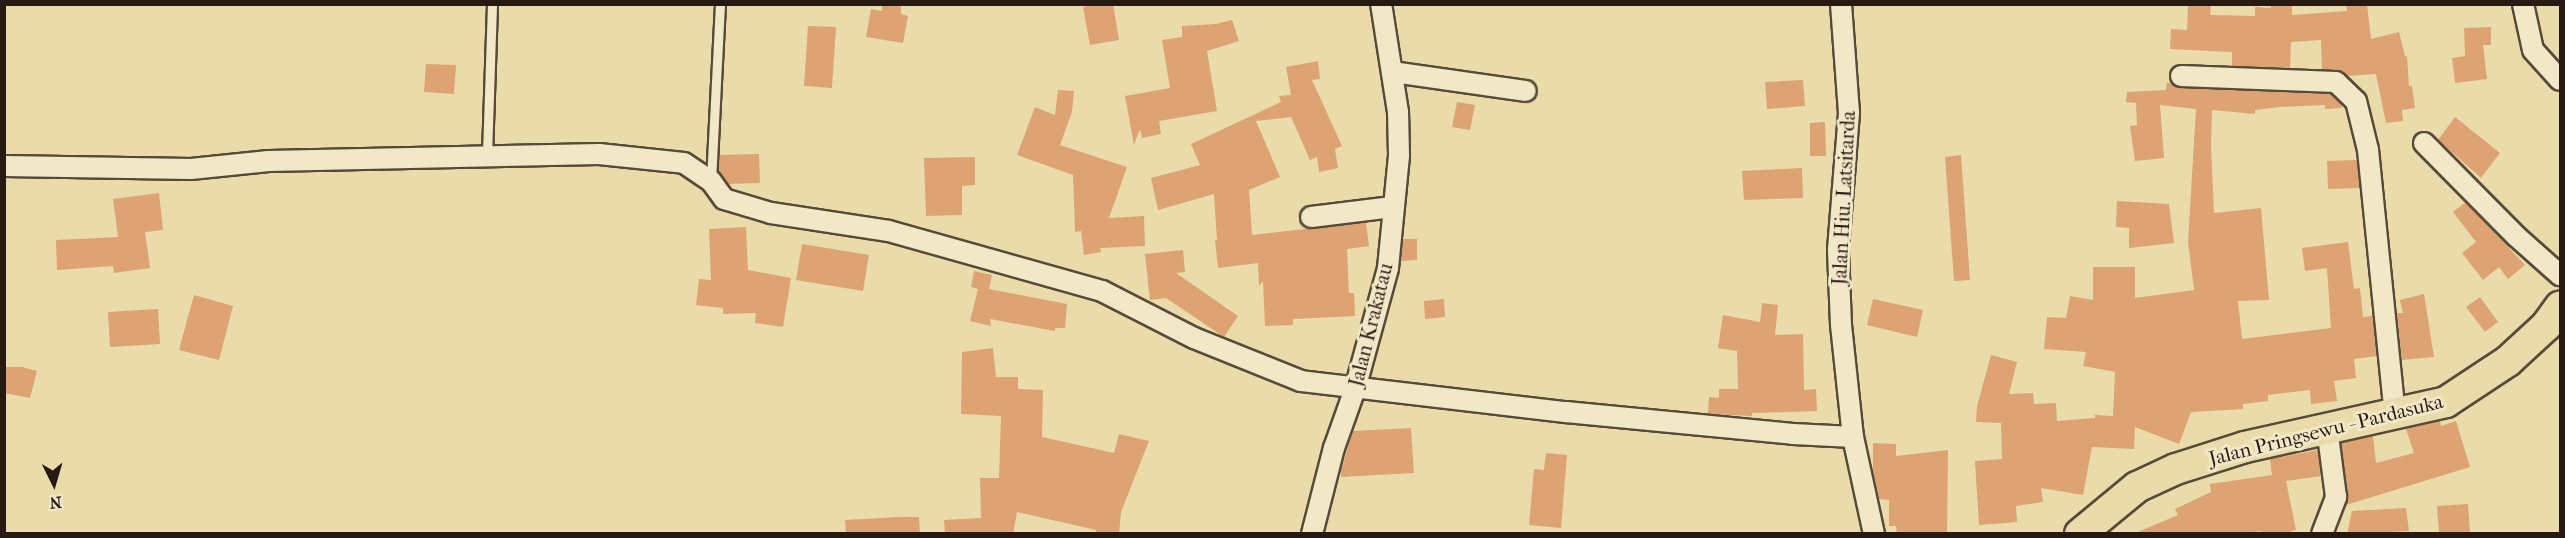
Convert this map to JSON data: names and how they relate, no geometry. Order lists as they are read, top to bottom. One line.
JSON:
{"streets":{"main road":["Jalan Pringsewu - Pardasuka"],"street":["Jalan Hiu. Latsitarda","Jalan Krakatau"]},"north":"bottom"}
